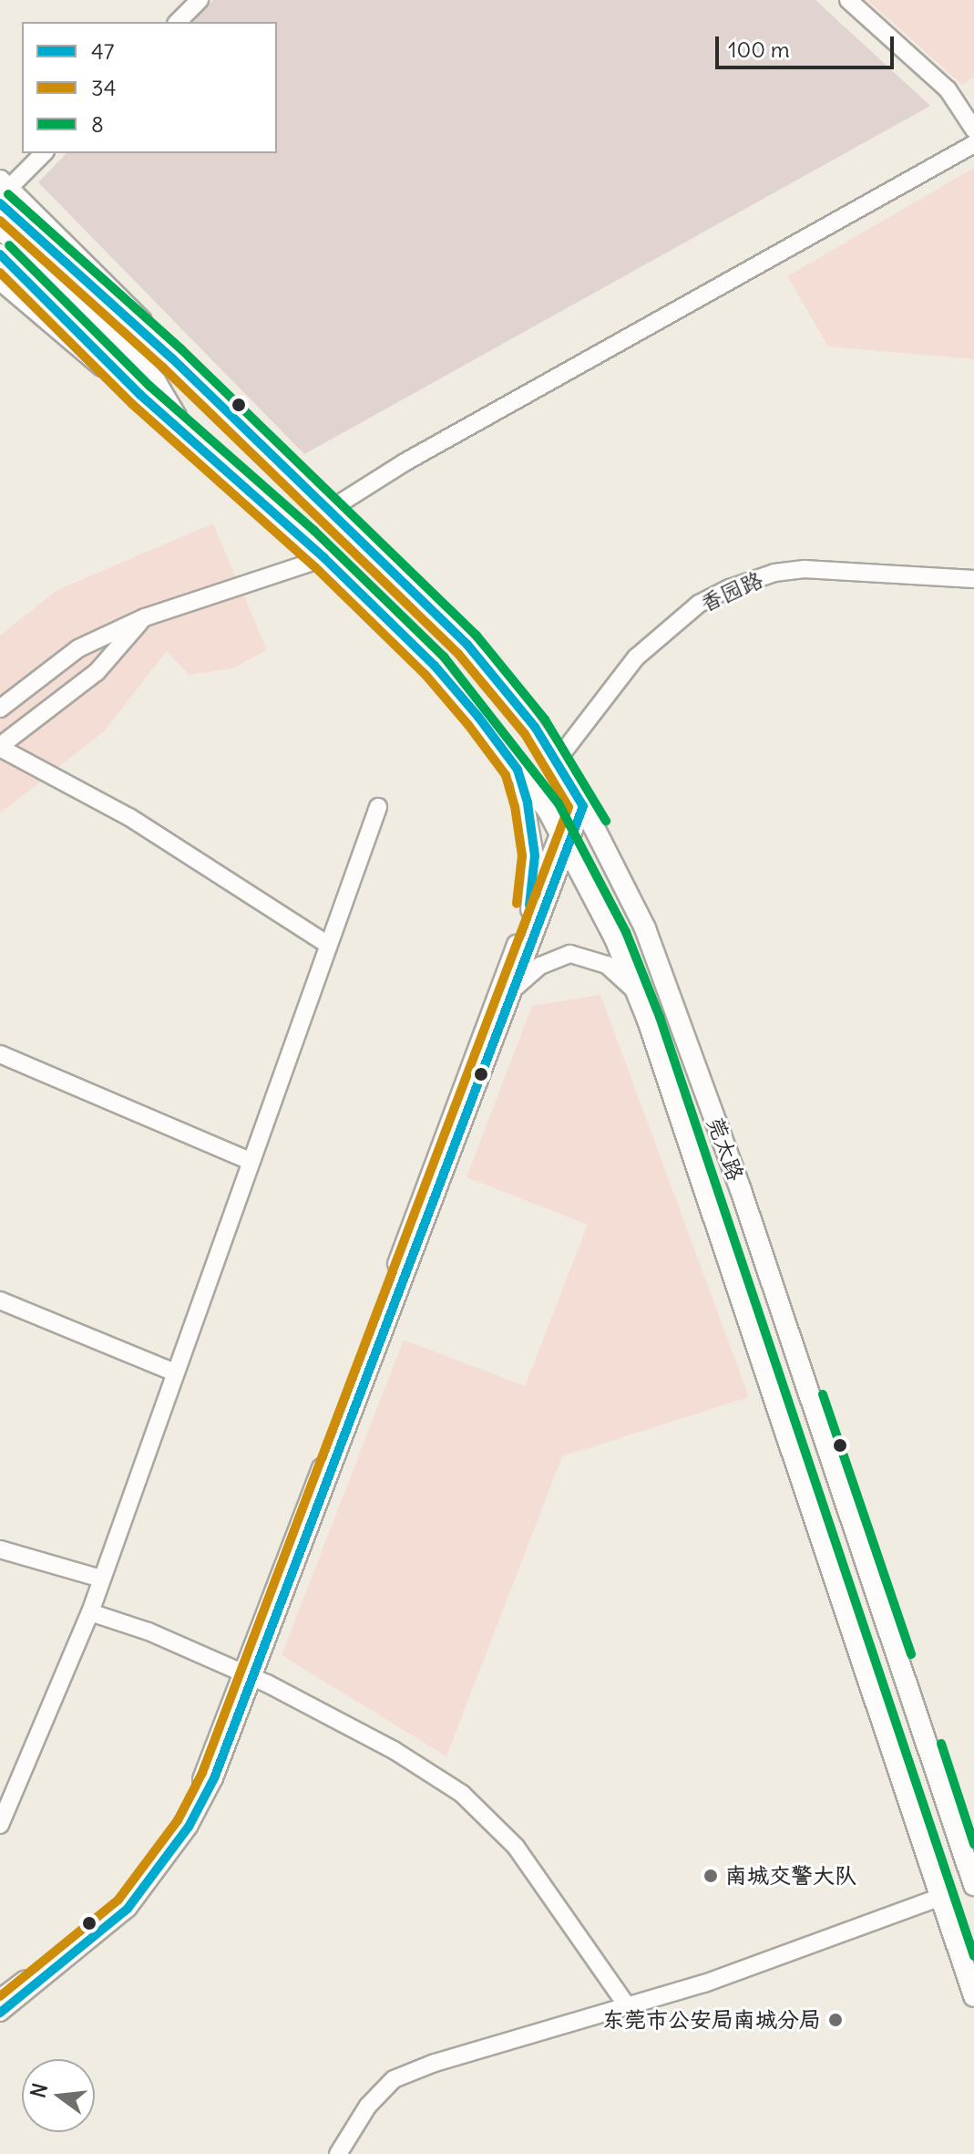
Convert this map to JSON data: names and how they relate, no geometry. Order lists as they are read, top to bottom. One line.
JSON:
{"streets":{"main road":["莞太路"],"street":["香园路"]},"crossings":[["香园路","莞太路"]],"places":["南城交警大队","东莞市公安局南城分局"],"lines":["transit line 8","transit line 47","transit line 34"],"legend":["47","34","8"],"scale_bar":"100 m","north":"left"}
